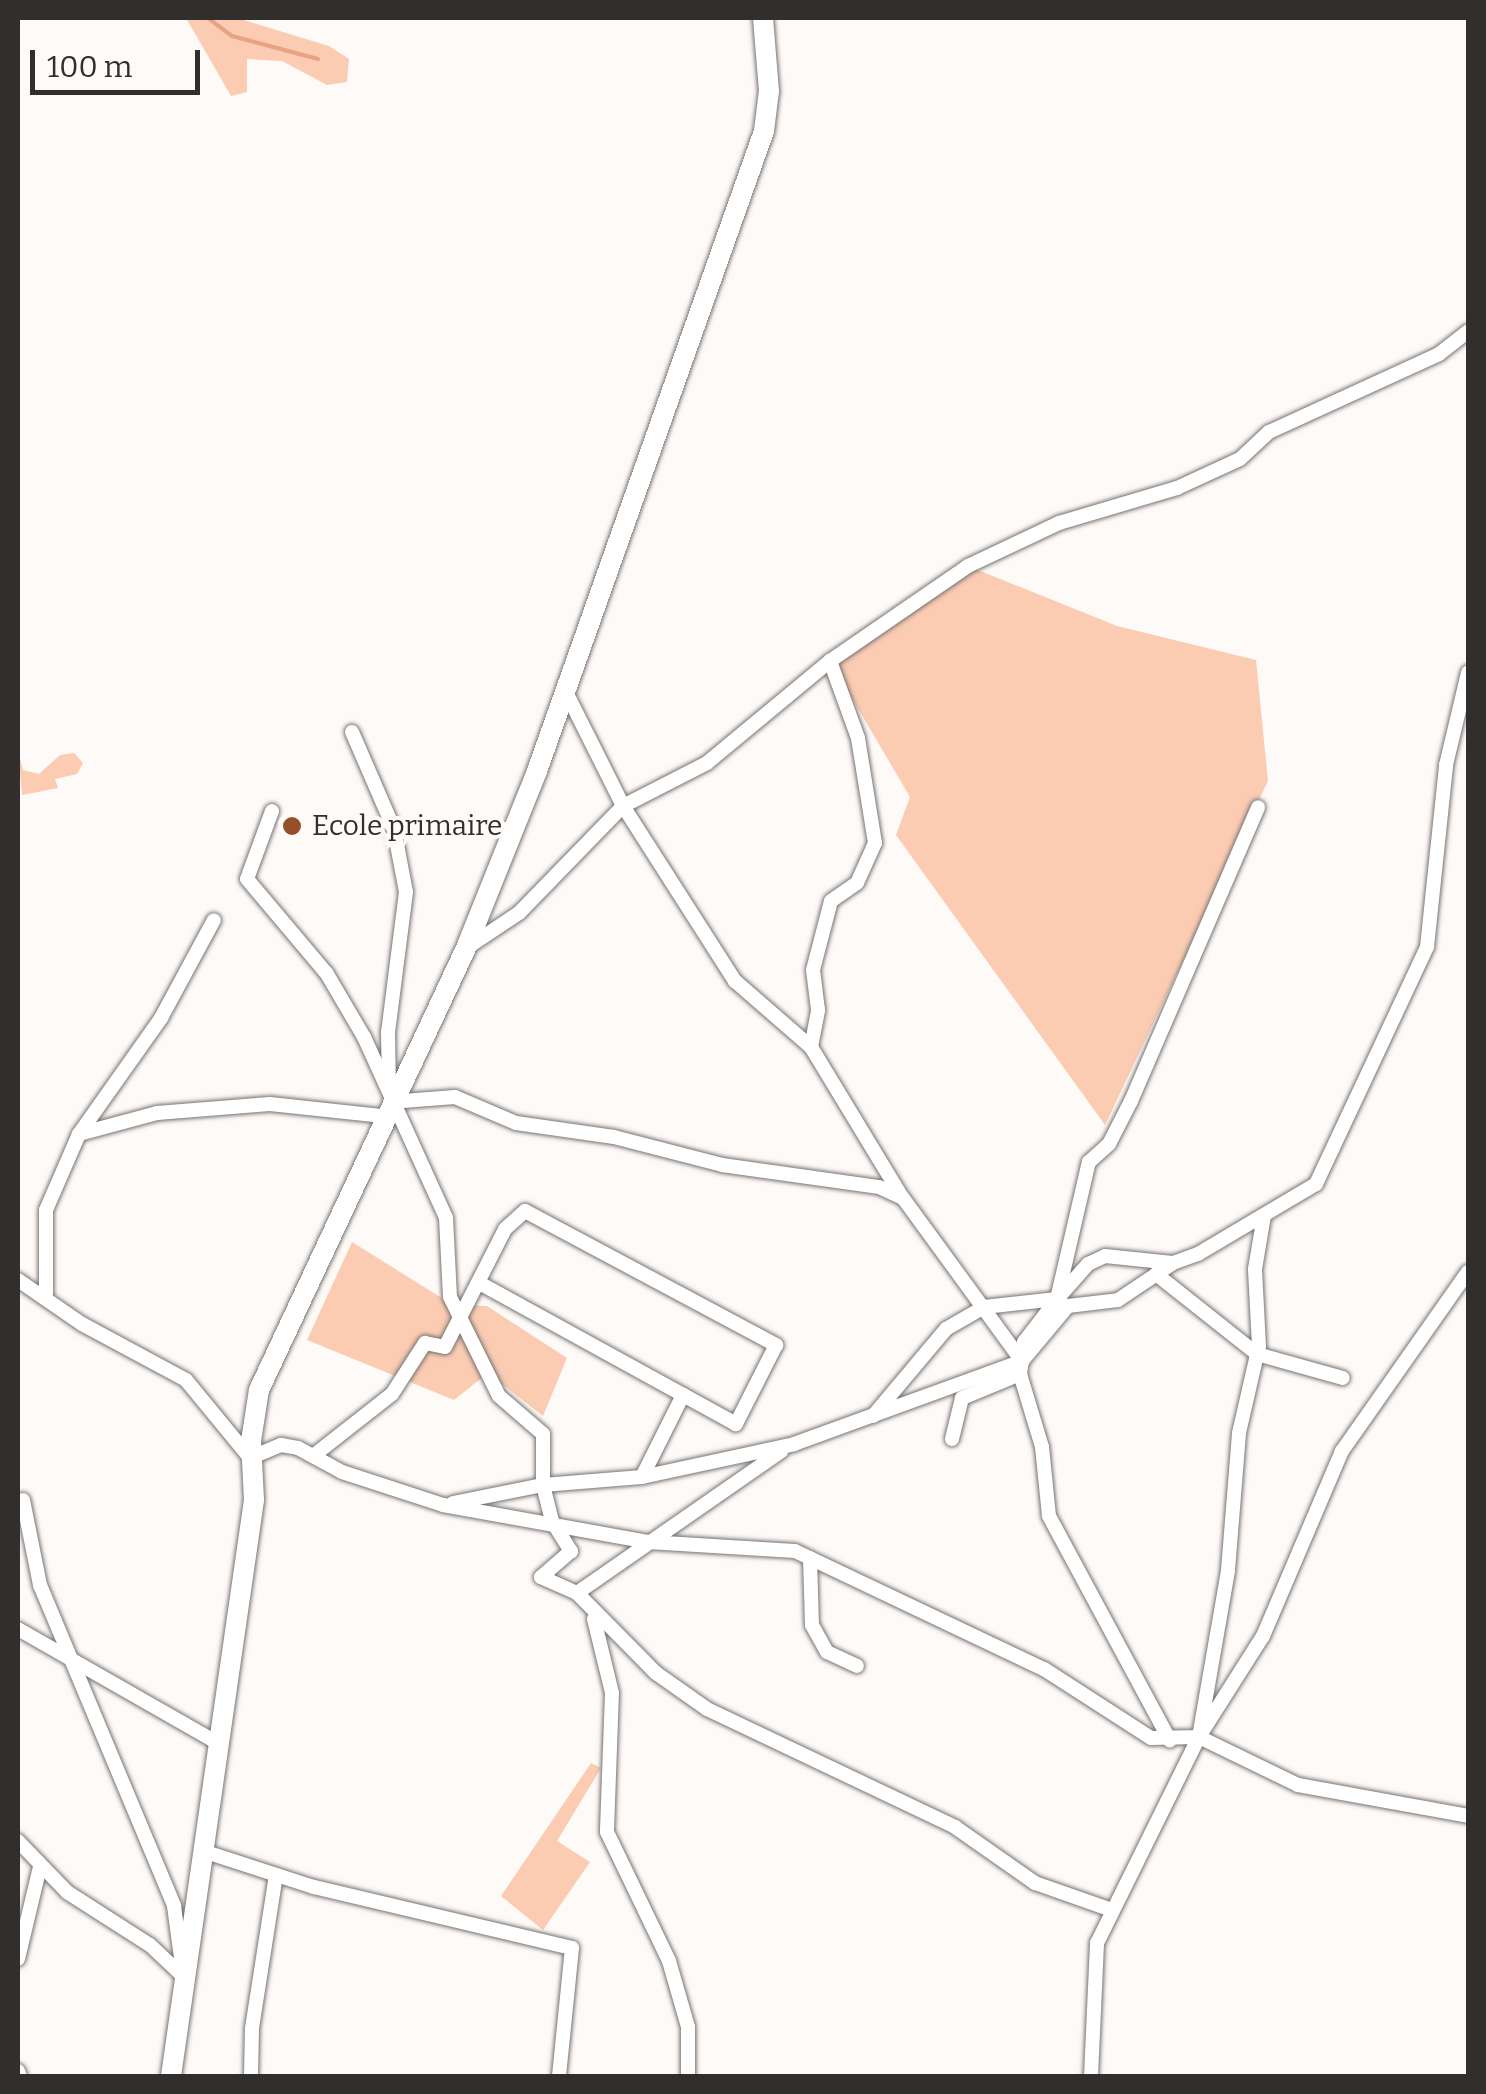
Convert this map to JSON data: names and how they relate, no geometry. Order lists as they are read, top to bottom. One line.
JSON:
{"places":["Ecole primaire"],"scale_bar":"100 m"}
